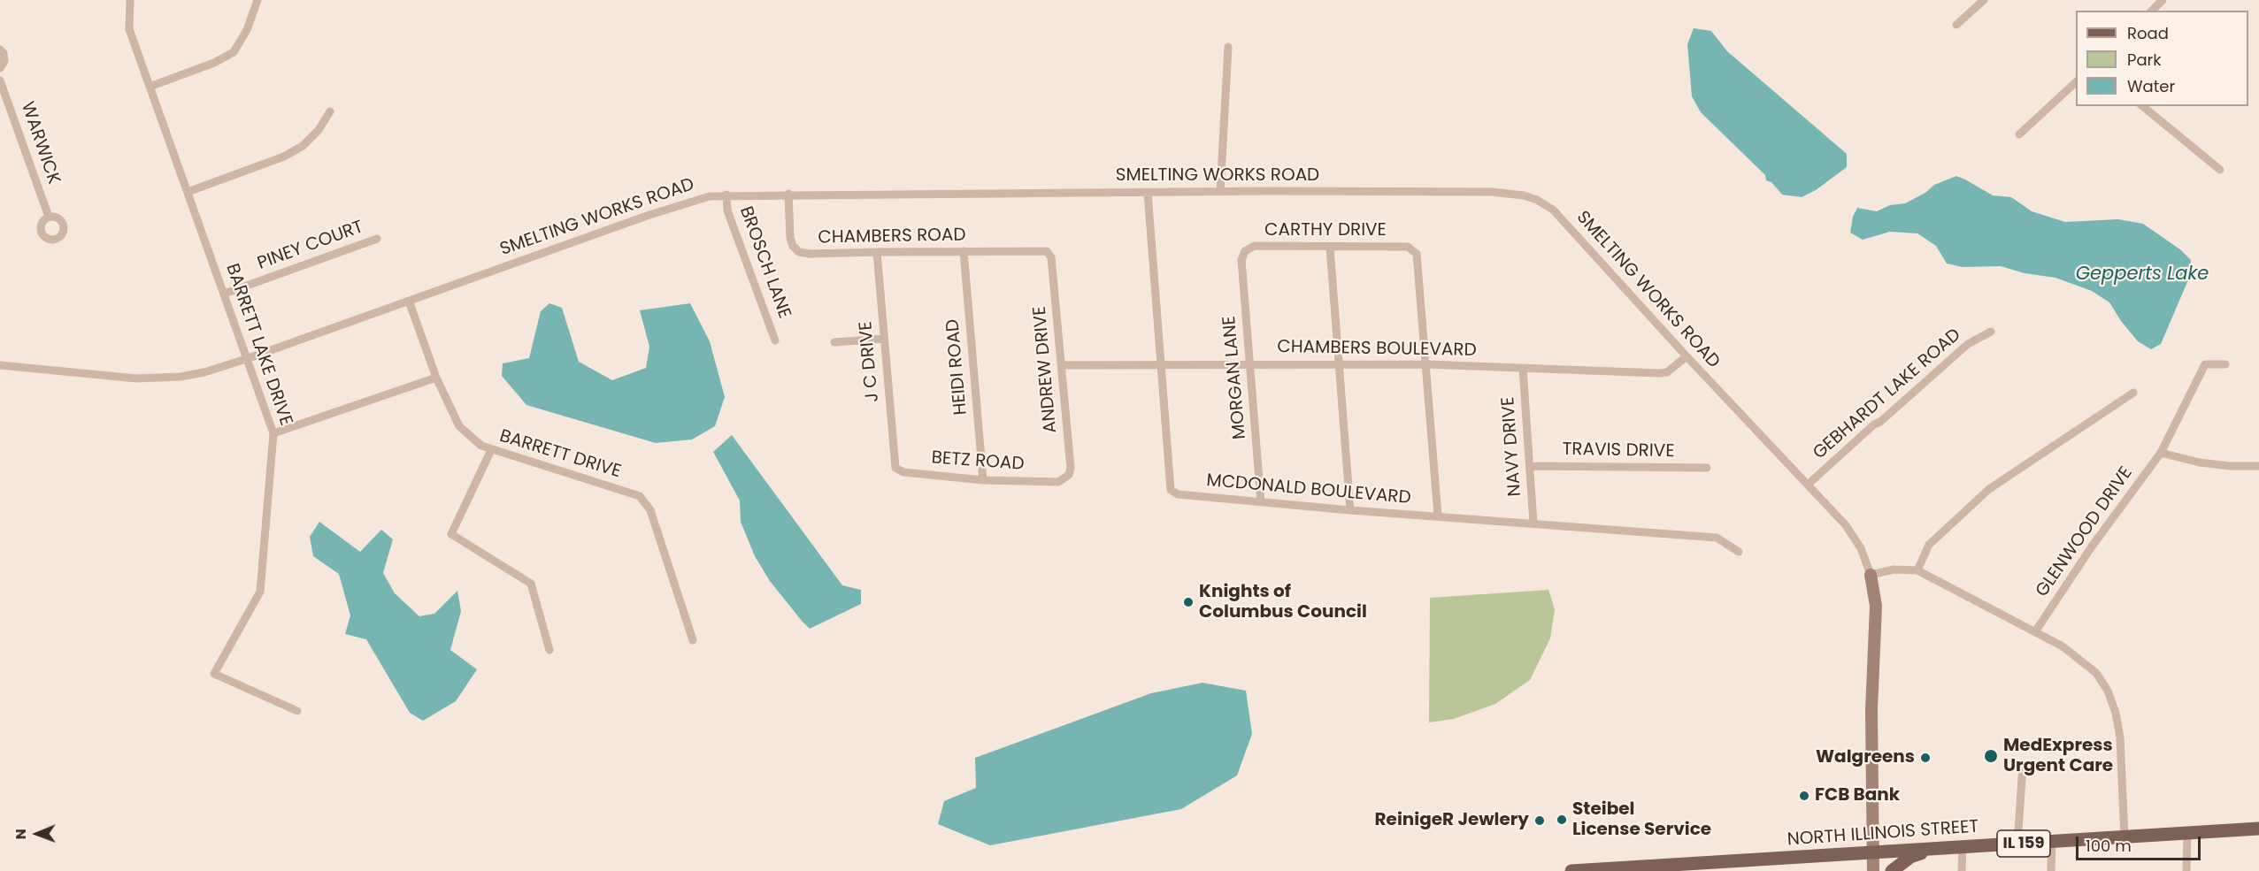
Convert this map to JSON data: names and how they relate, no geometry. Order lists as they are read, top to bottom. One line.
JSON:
{"streets":{"main road":["NORTH ILLINOIS STREET","IL 159"],"street":["WARWICK","SMELTING WORKS ROAD","CARTHY DRIVE","CHAMBERS ROAD","PINEY COURT","BROSCH LANE","BARRETT LAKE DRIVE","CHAMBERS BOULEVARD","J C DRIVE","HEIDI ROAD","ANDREW DRIVE","MORGAN LANE","GEBHARDT LAKE ROAD","NAVY DRIVE","TRAVIS DRIVE","BARRETT DRIVE","BETZ ROAD","MCDONALD BOULEVARD","GLENWOOD DRIVE"]},"crossings":[["SMELTING WORKS ROAD","CHAMBERS ROAD"],["SMELTING WORKS ROAD","BROSCH LANE"],["SMELTING WORKS ROAD","BARRETT LAKE DRIVE"],["SMELTING WORKS ROAD","CHAMBERS BOULEVARD"],["SMELTING WORKS ROAD","GEBHARDT LAKE ROAD"],["SMELTING WORKS ROAD","BARRETT DRIVE"],["SMELTING WORKS ROAD","MCDONALD BOULEVARD"],["CARTHY DRIVE","CHAMBERS BOULEVARD"],["CARTHY DRIVE","MORGAN LANE"],["CHAMBERS ROAD","J C DRIVE"],["CHAMBERS ROAD","HEIDI ROAD"],["CHAMBERS ROAD","ANDREW DRIVE"],["PINEY COURT","BARRETT LAKE DRIVE"],["CHAMBERS BOULEVARD","ANDREW DRIVE"],["CHAMBERS BOULEVARD","MORGAN LANE"],["CHAMBERS BOULEVARD","NAVY DRIVE"],["CHAMBERS BOULEVARD","MCDONALD BOULEVARD"],["J C DRIVE","BETZ ROAD"],["HEIDI ROAD","BETZ ROAD"],["ANDREW DRIVE","BETZ ROAD"],["MORGAN LANE","MCDONALD BOULEVARD"],["NAVY DRIVE","TRAVIS DRIVE"],["NAVY DRIVE","MCDONALD BOULEVARD"]],"water":["Gepperts Lake"],"places":["Knights of Columbus Council","MedExpress Urgent Care","Walgreens","FCB Bank","Steibel License Service","ReinigeR Jewlery"],"legend":["Road","Park","Water"],"scale_bar":"100 m","north":"left"}
